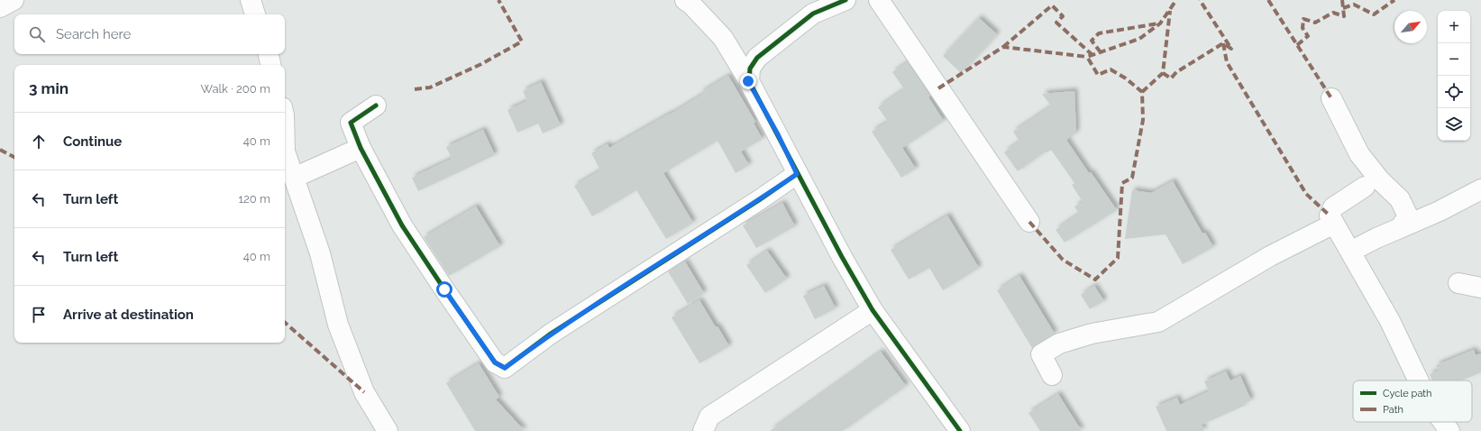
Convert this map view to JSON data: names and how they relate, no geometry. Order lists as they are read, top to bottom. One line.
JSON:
{"legend":["Cycle path","Path"],"north":"top right","page":{"map_buttons":["+","−"],"search":"Search here","heading":["3 min","Walk · 200 m"],"list":[["Continue","40 m"],["Turn left","120 m"],["Turn left","40 m"],"Arrive at destination"]}}
